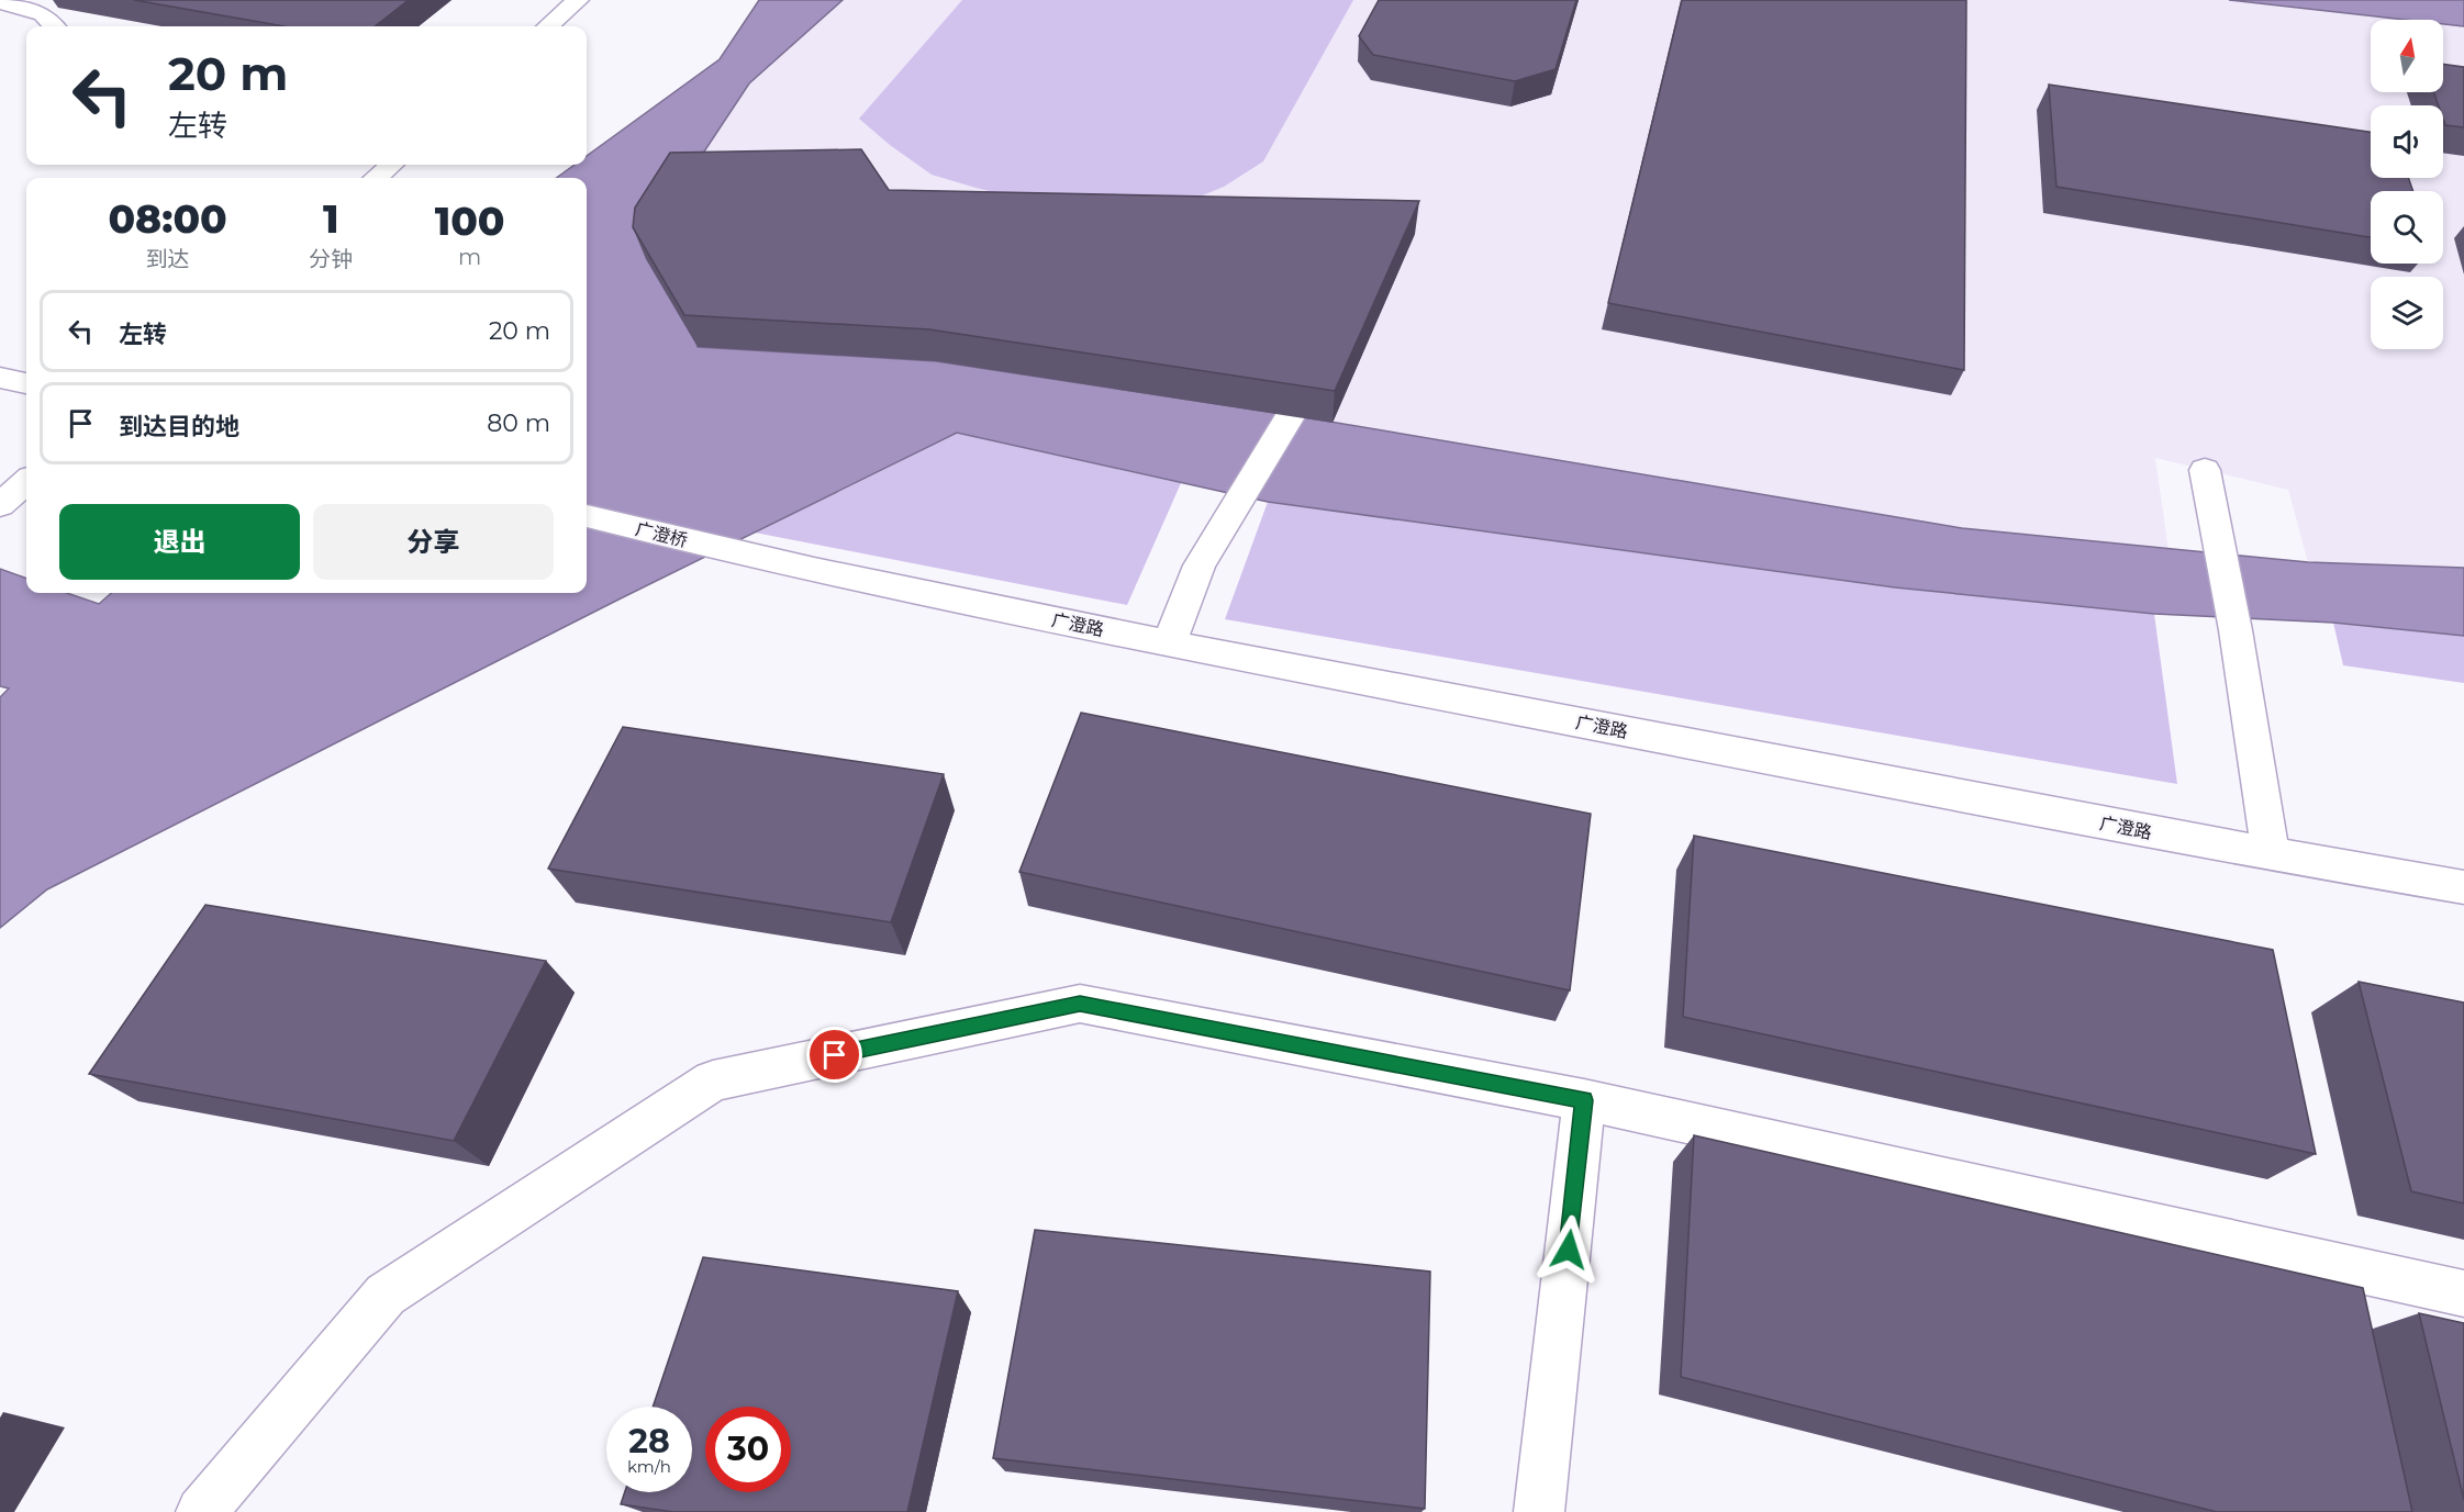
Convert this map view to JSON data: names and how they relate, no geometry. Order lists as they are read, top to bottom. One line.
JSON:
{"streets":{"street":["广澄桥","广澄路"]},"crossings":[["广澄桥","广澄路"]],"north":"top","page":{"turn":["20 m","左转"],"eta":["08:00","到达","1","分钟","100","m"],"list":[{"name":"左转","value":"20 m"},{"name":"到达目的地","value":"80 m"}],"buttons":["退出","分享"],"speed":"28 km/h","limit":"30"}}
